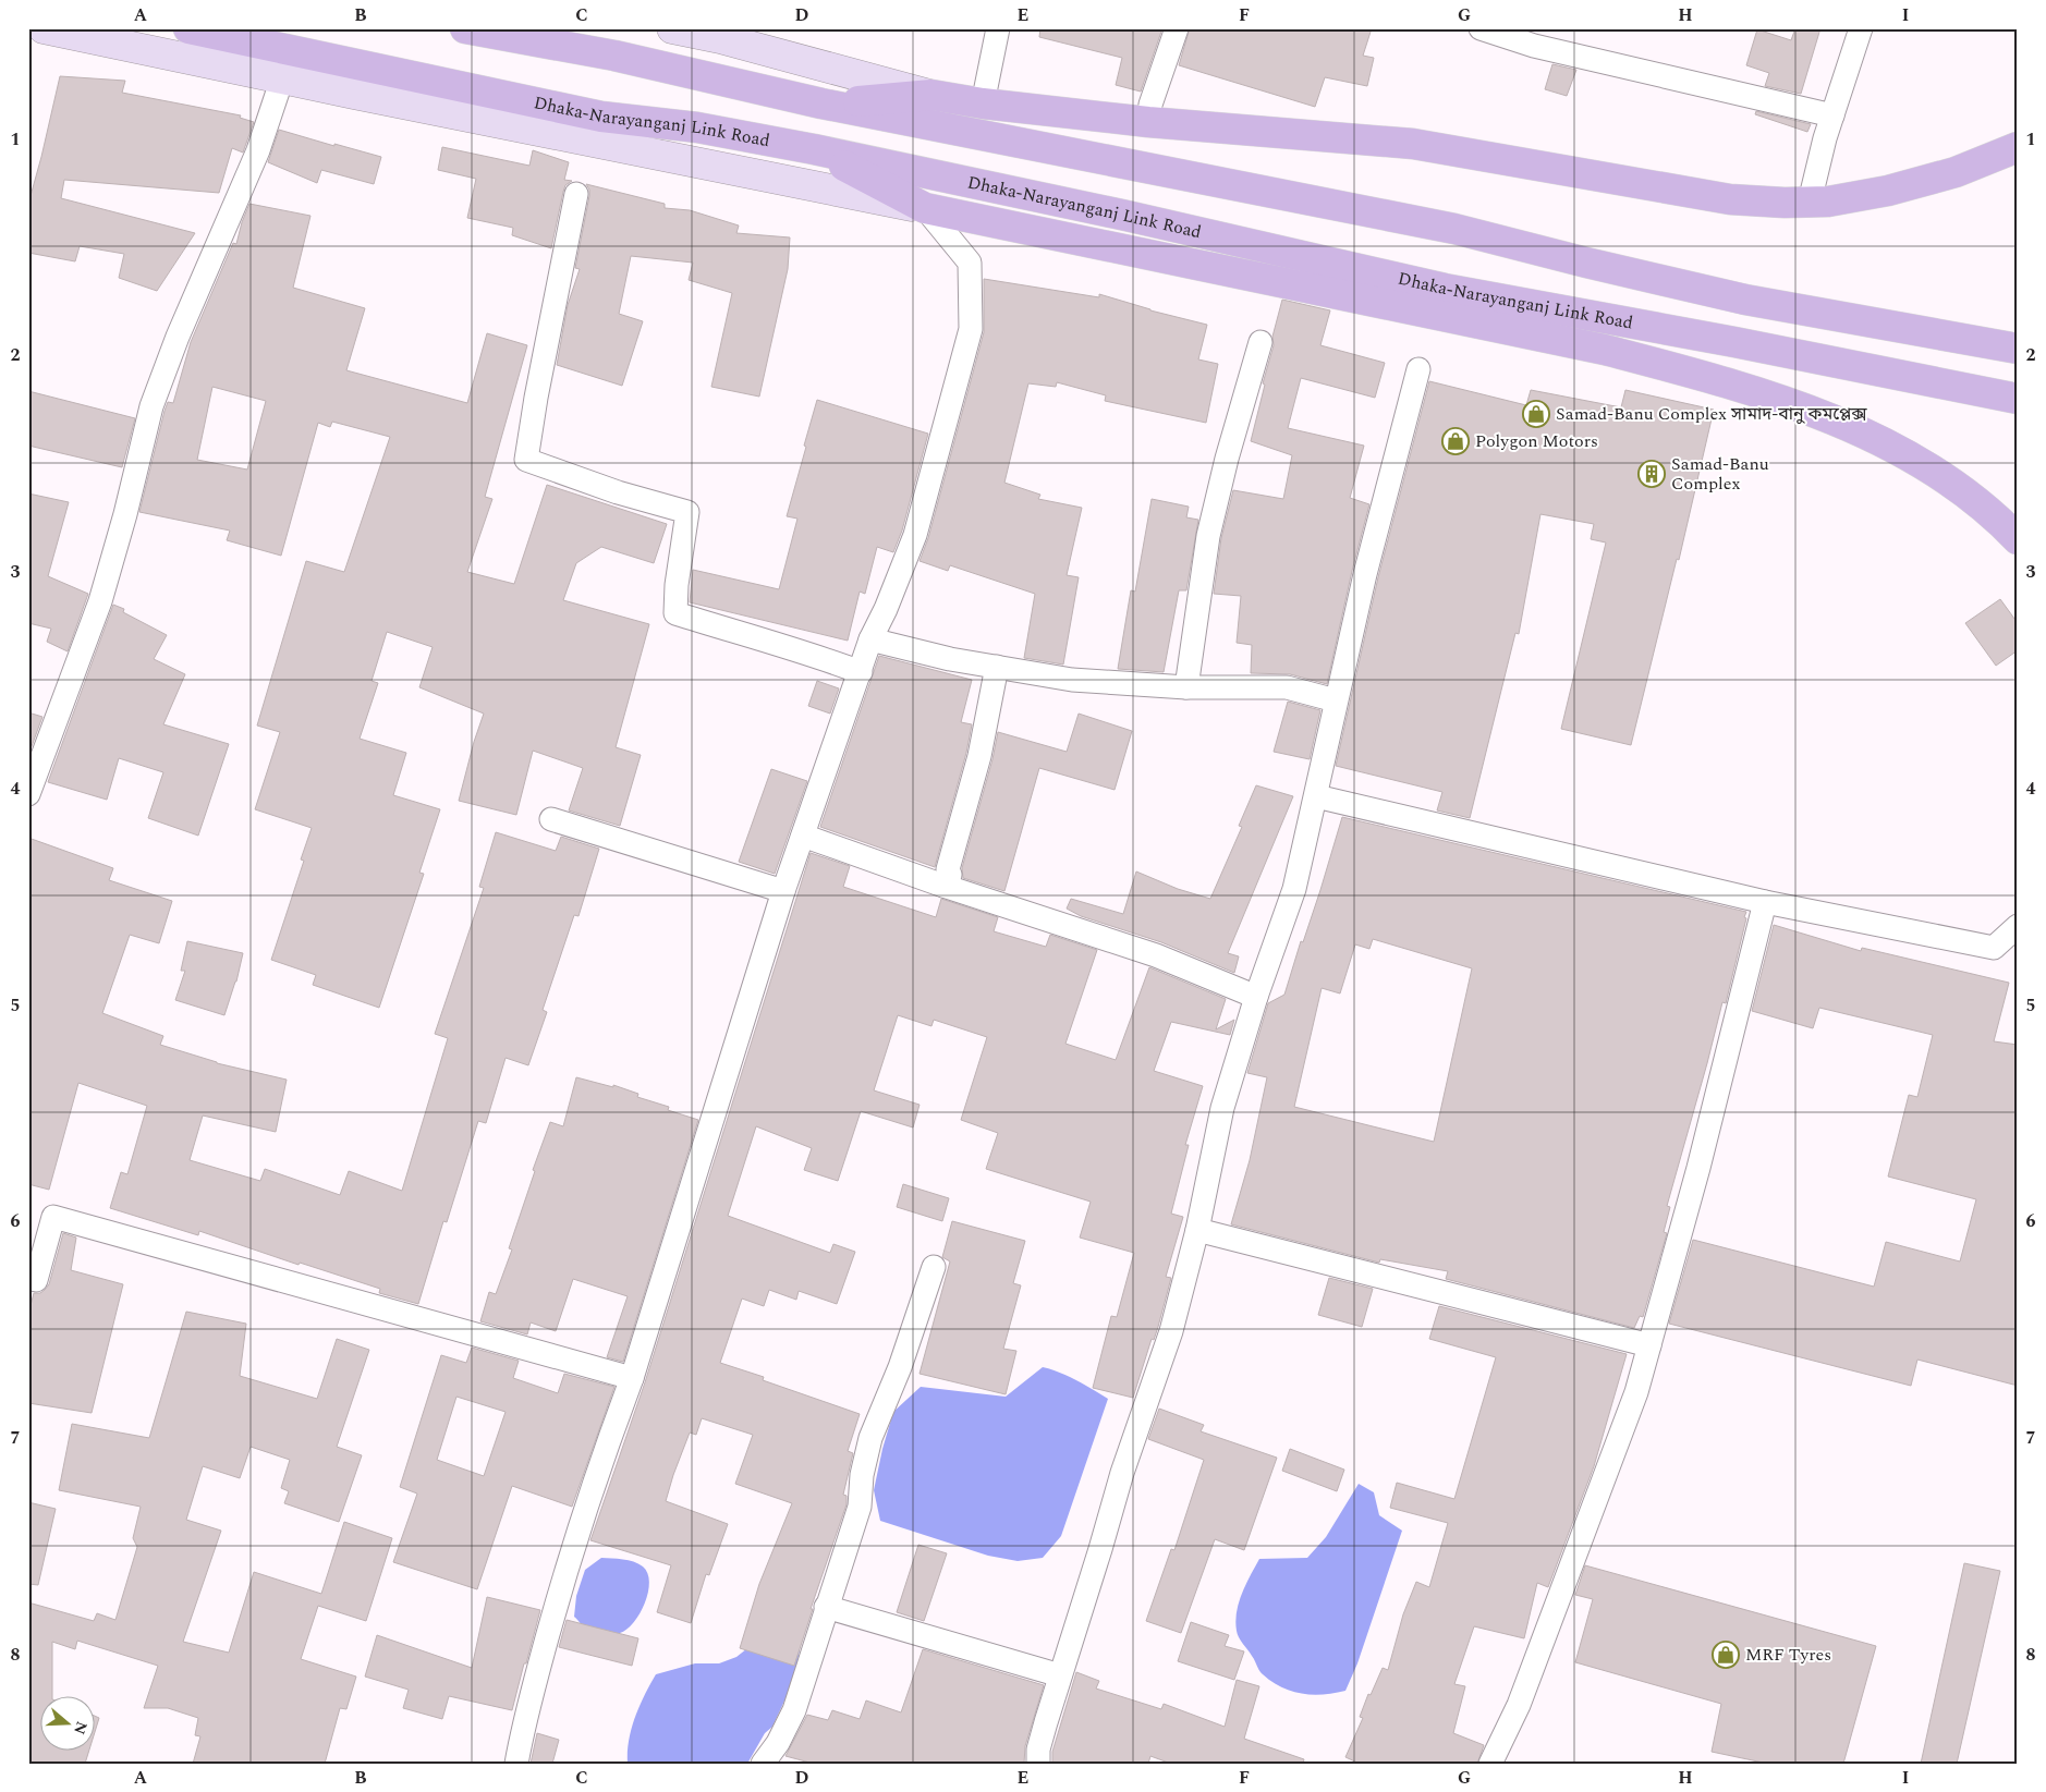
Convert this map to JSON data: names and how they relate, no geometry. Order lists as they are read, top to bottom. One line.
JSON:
{"streets":{"main road":["Dhaka-Narayanganj Link Road"]},"places":{"shop":["Samad-Banu Complex সামাদ-বানু কমপ্লেক্স","Polygon Motors","MRF Tyres"],"building":["Samad-Banu Complex"]},"north":"right","grid":{"columns":["A","B","C","D","E","F","G","H","I"],"rows":["1","2","3","4","5","6","7","8"]}}
